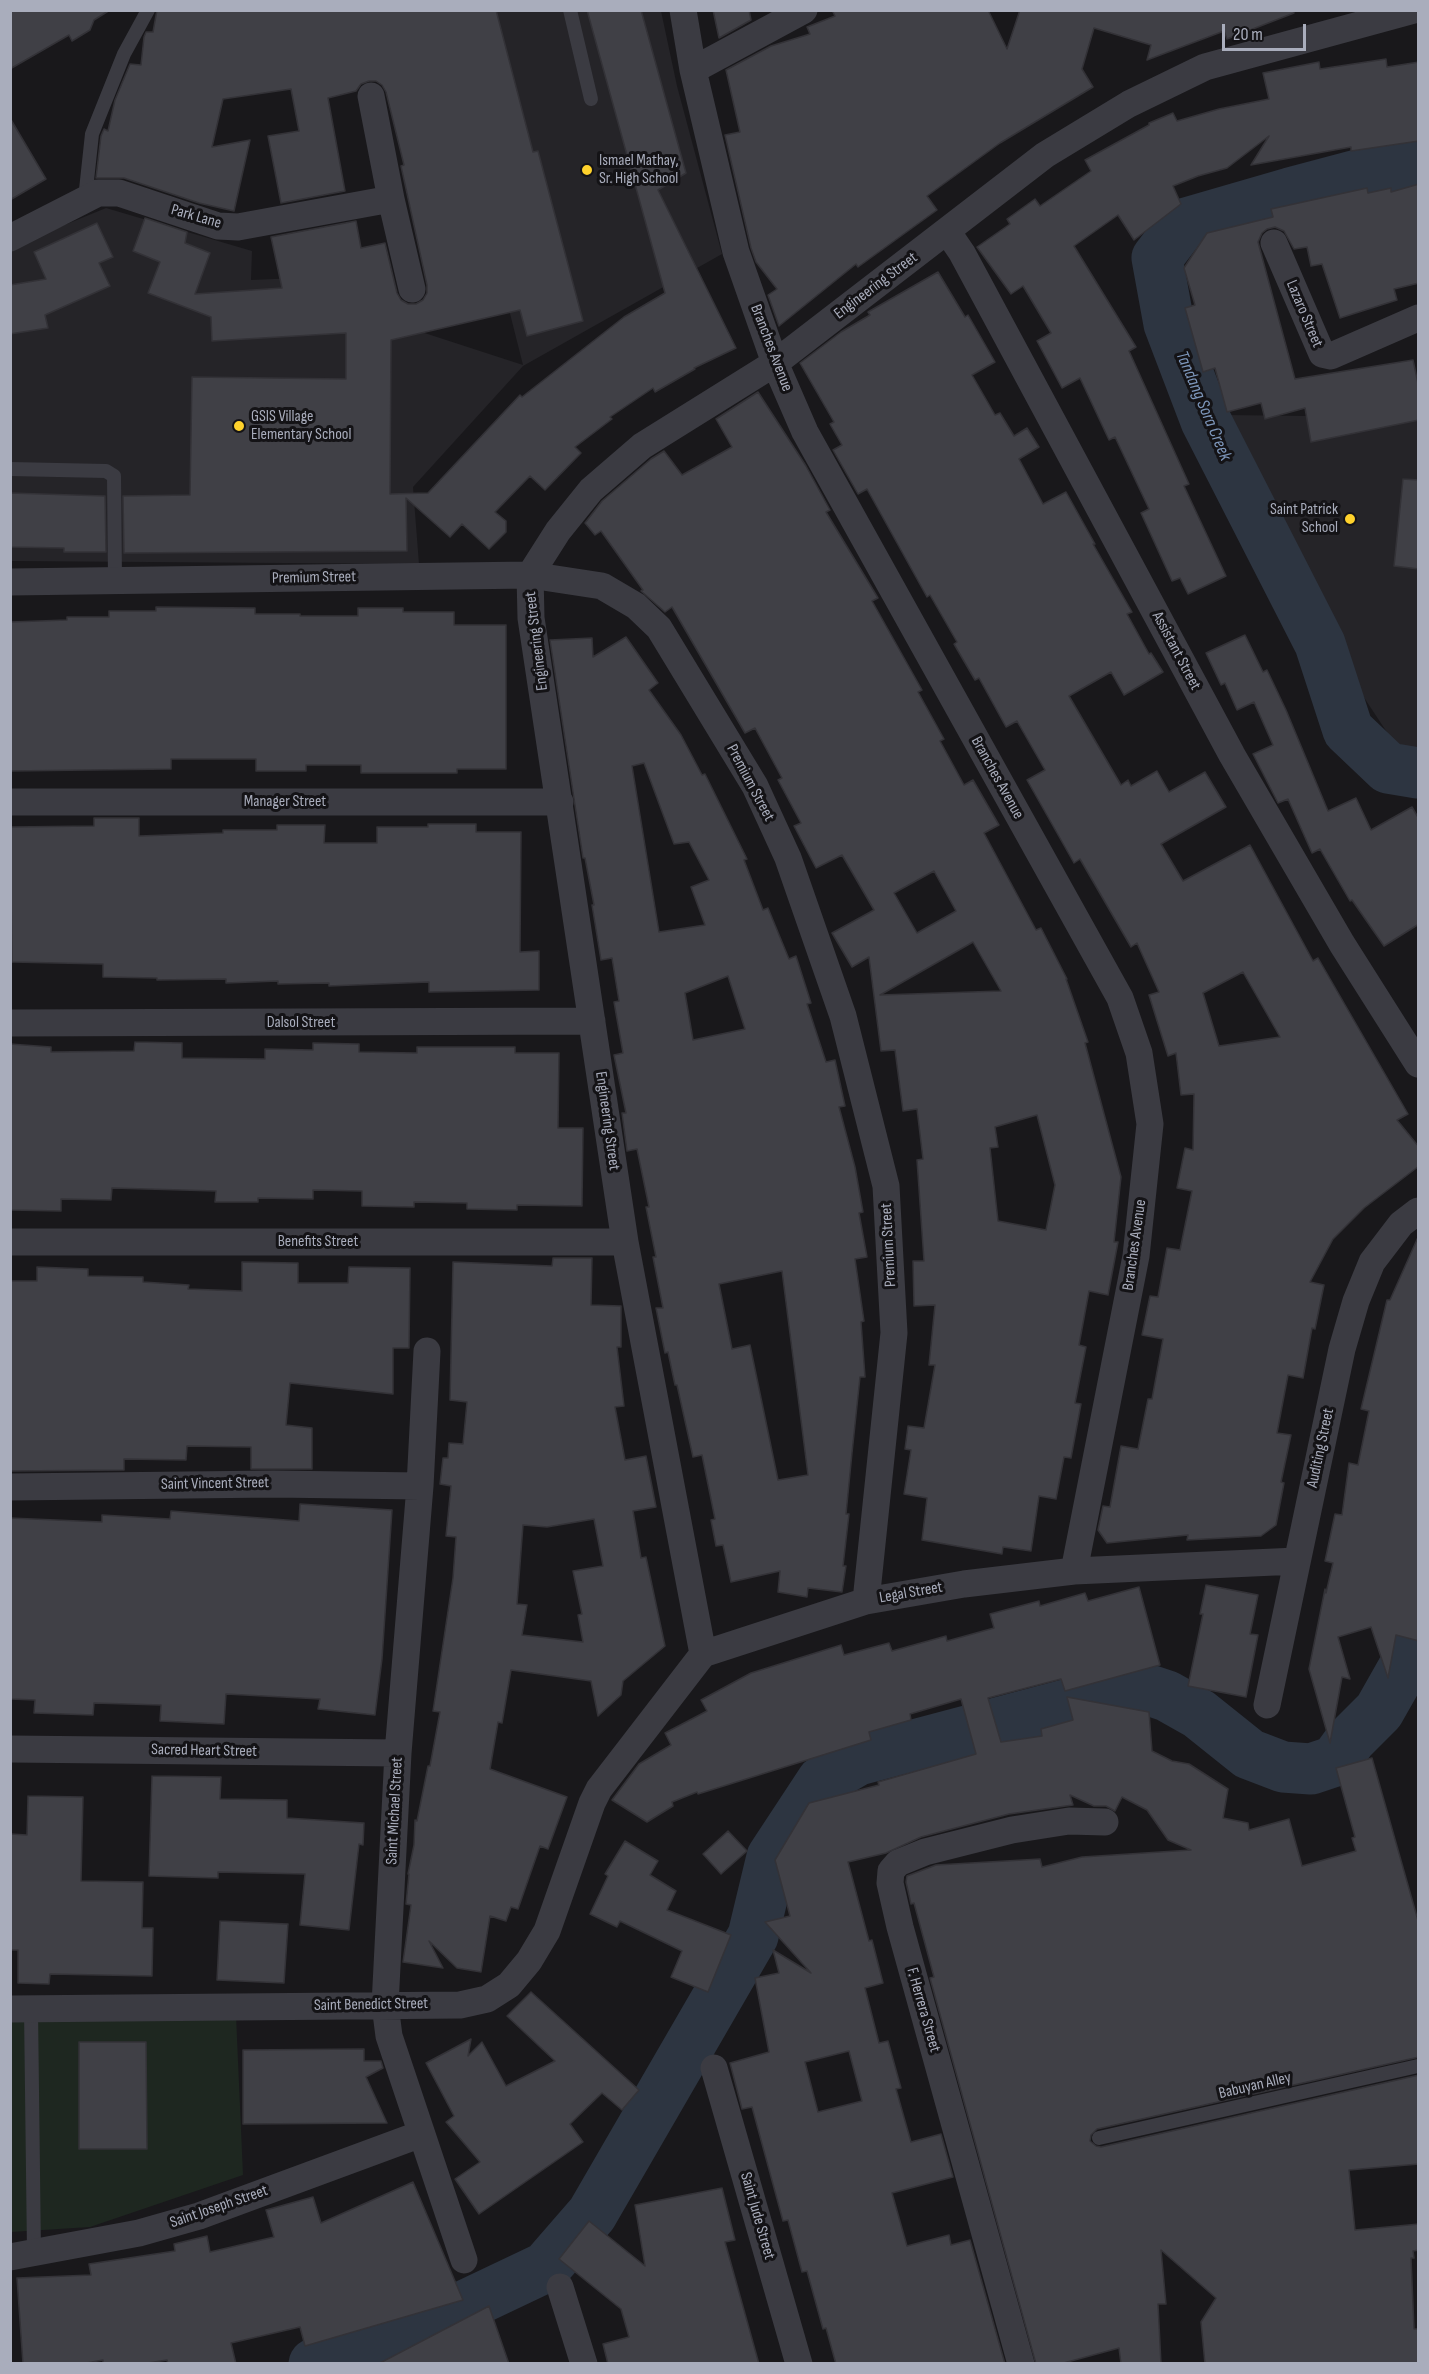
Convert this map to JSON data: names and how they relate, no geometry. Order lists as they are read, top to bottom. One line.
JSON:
{"streets":{"street":["Park Lane","Engineering Street","Lazaro Street","Branches Avenue","Premium Street","Assistant Street","Manager Street","Dalsol Street","Benefits Street","Auditing Street","Saint Vincent Street","Legal Street","Sacred Heart Street","Saint Michael Street","Saint Benedict Street","F. Herrera Street","Saint Joseph Street","Saint Jude Street"],"lane":["Babuyan Alley"]},"crossings":[["Engineering Street","Branches Avenue"],["Engineering Street","Premium Street"],["Engineering Street","Assistant Street"],["Engineering Street","Manager Street"],["Engineering Street","Dalsol Street"],["Engineering Street","Benefits Street"],["Engineering Street","Legal Street"],["Engineering Street","Saint Benedict Street"],["Branches Avenue","Legal Street"],["Premium Street","Legal Street"],["Auditing Street","Legal Street"],["Saint Vincent Street","Saint Michael Street"],["Legal Street","Saint Benedict Street"],["Sacred Heart Street","Saint Michael Street"],["Saint Michael Street","Saint Benedict Street"],["Saint Michael Street","Saint Joseph Street"]],"water":["Tandang Sora Creek"],"places":["Ismael Mathay, Sr. High School","GSIS Village Elementary School","Saint Patrick School"],"scale_bar":"20 m"}
